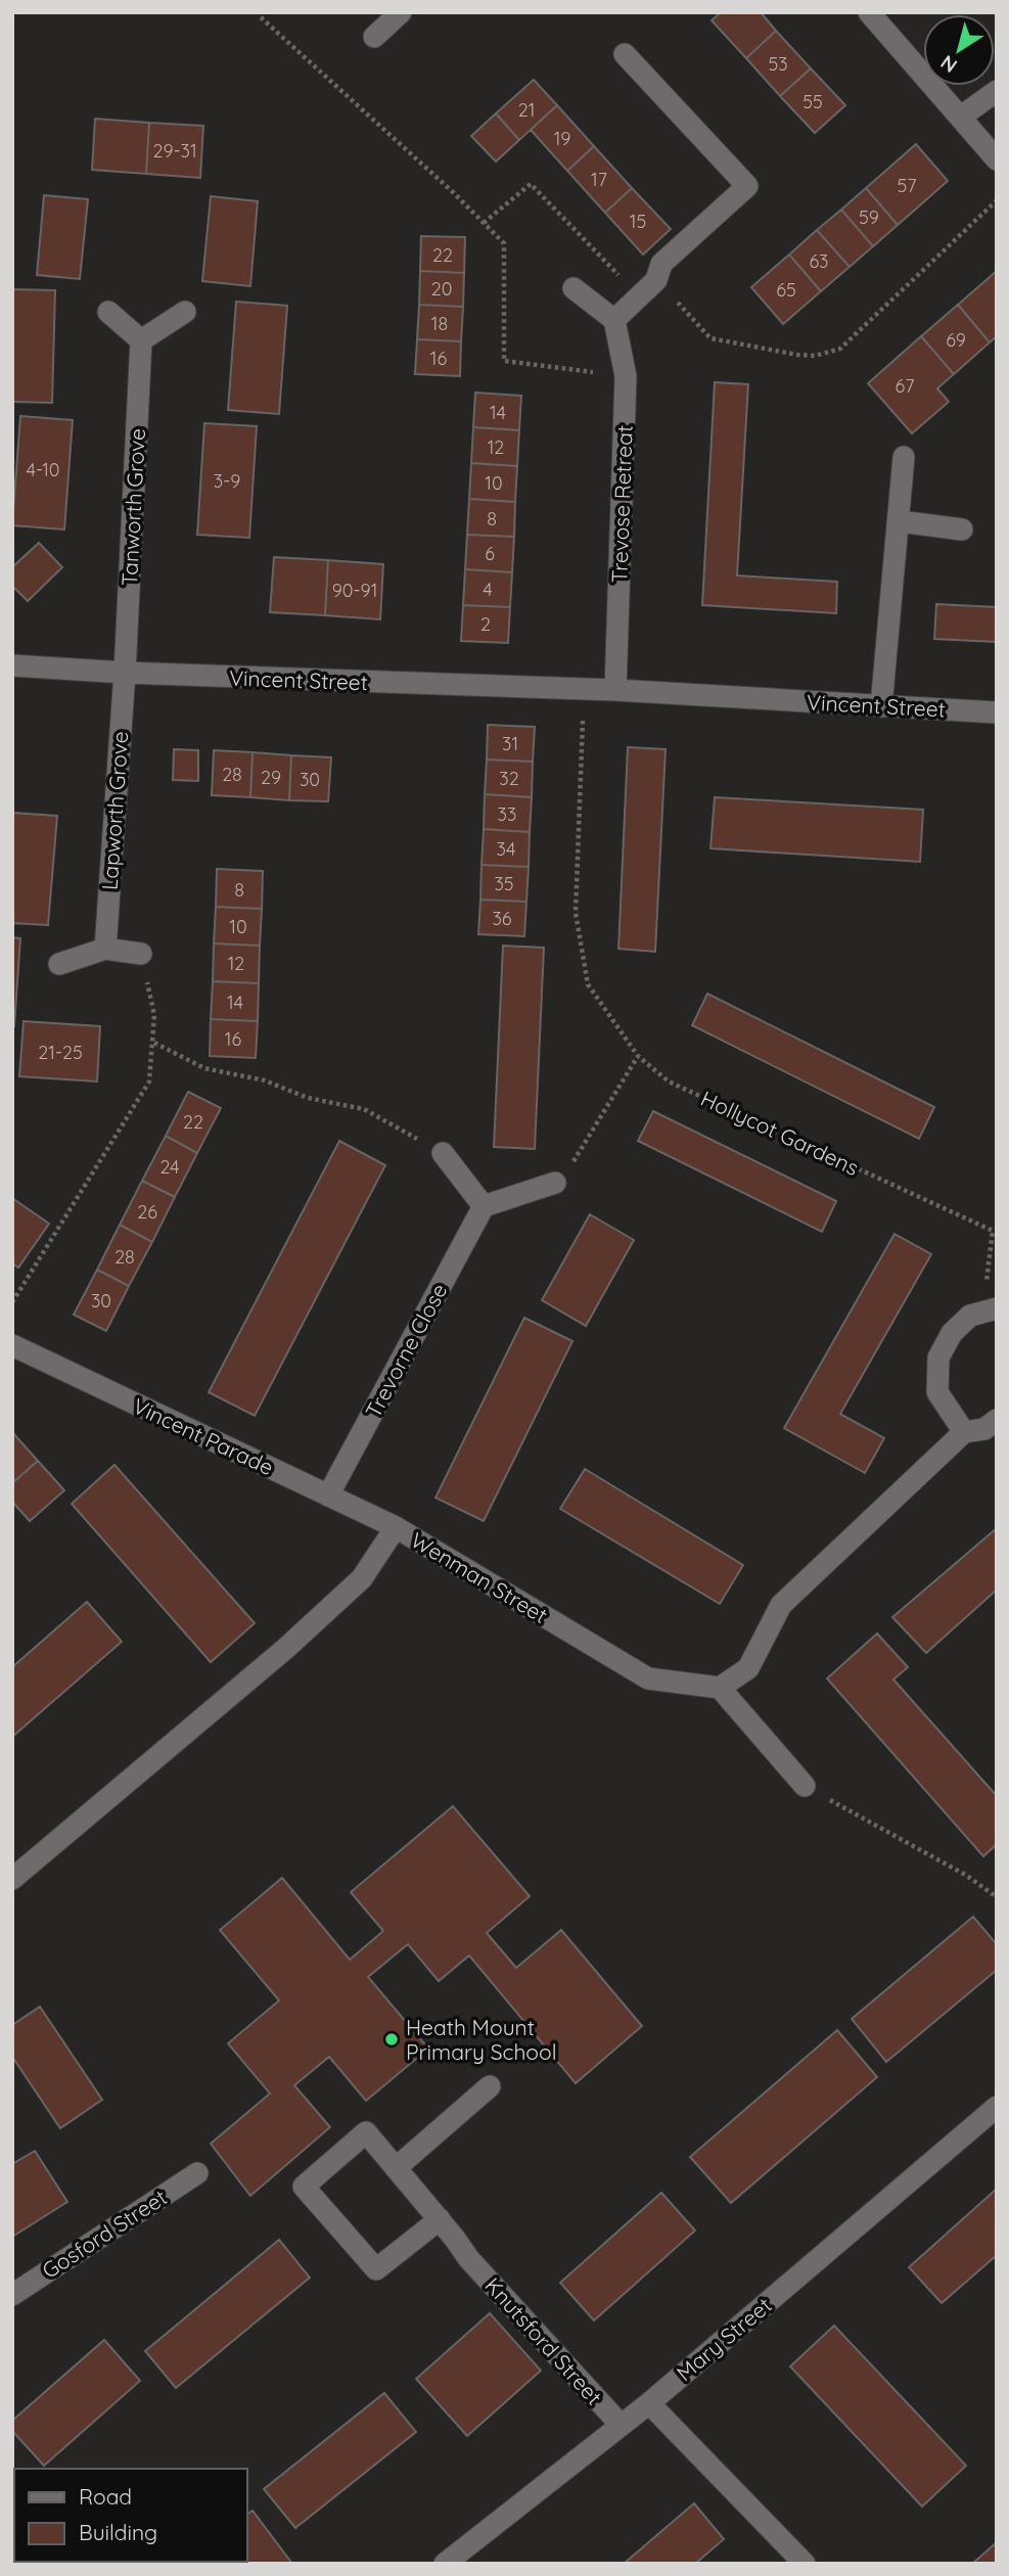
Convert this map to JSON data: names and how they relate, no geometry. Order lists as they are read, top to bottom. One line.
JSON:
{"streets":{"street":["Trevose Retreat","Tanworth Grove","Vincent Street","Lapworth Grove","Trevorne Close","Vincent Parade","Wenman Street","Gosford Street","Mary Street","Knutsford Street"],"path":["Hollycot Gardens"]},"crossings":[["Trevose Retreat","Vincent Street"],["Tanworth Grove","Vincent Street"],["Tanworth Grove","Lapworth Grove"],["Vincent Street","Lapworth Grove"],["Trevorne Close","Vincent Parade"],["Vincent Parade","Wenman Street"],["Mary Street","Knutsford Street"]],"places":["Heath Mount Primary School"],"house_numbers":["53","55","21","19","29-31","17","57","59","15","22","63","20","65","18","69","16","67","14","12","4-10","3-9","10","8","6","4","90-91","2","31","28","29","32","30","33","34","35","8","36","10","12","14","16","21-25","22","24","26","28","30"],"legend":["Road","Building"],"north":"bottom left"}
